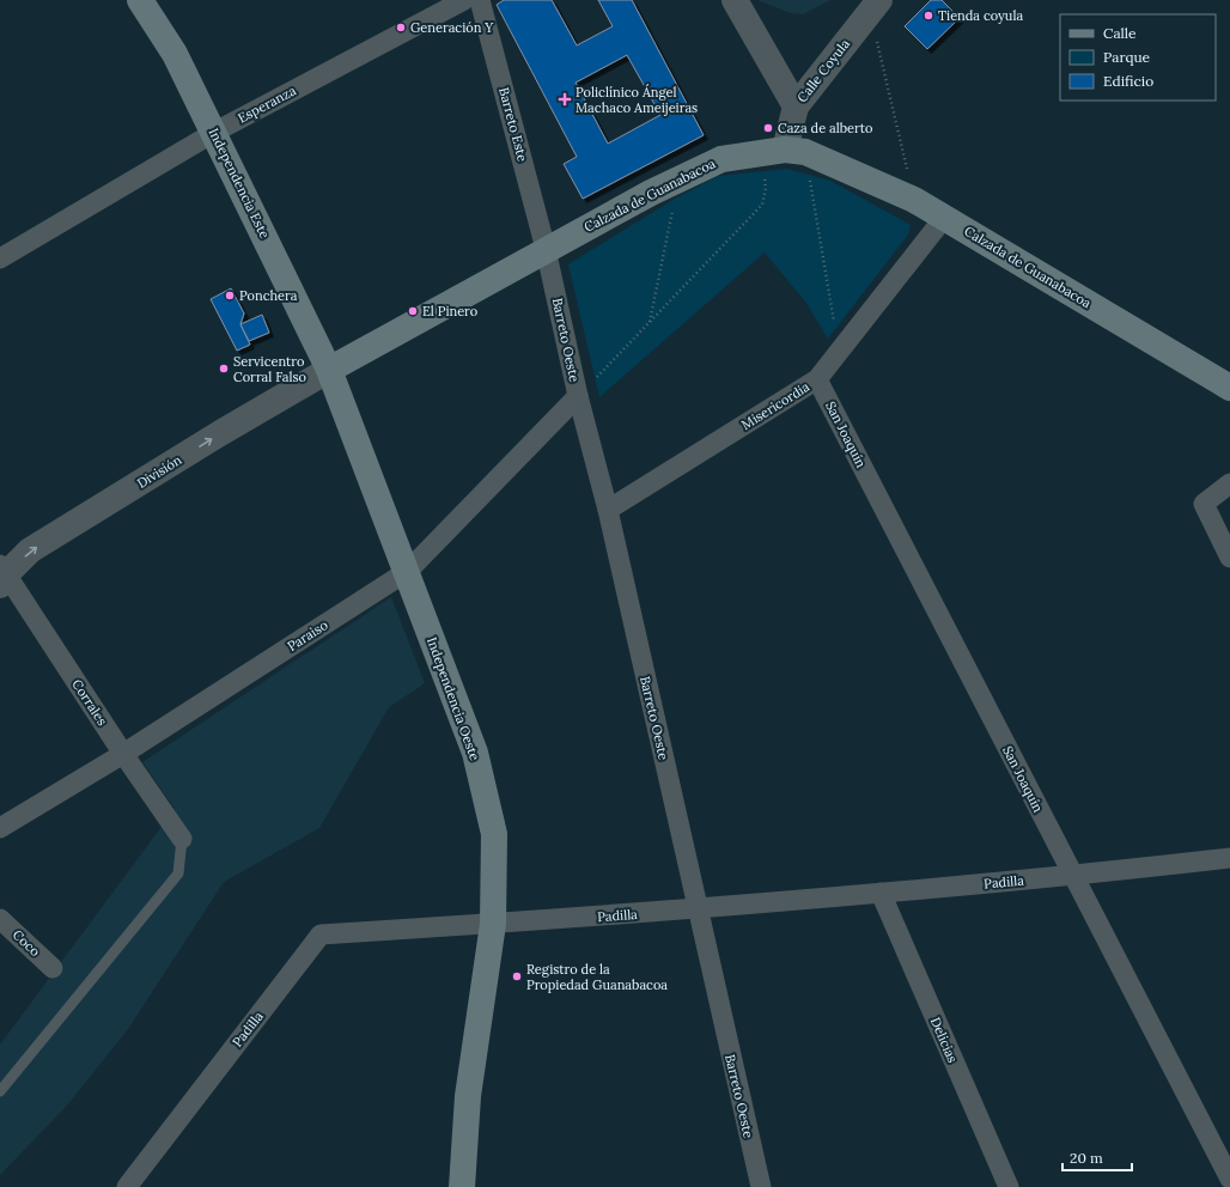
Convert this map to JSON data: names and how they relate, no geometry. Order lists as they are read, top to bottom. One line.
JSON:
{"streets":{"main road":["Independencia Este","Calzada de Guanabacoa","Independencia Oeste"],"street":["Calle Coyula","Esperanza","Barreto Este","Barreto Oeste","Misericordia","San Joaquín","División","Paraiso","Corrales","Padilla","Coco","Delicias"]},"crossings":[["Calle Coyula","Calzada de Guanabacoa"],["Esperanza","Independencia Este"],["Barreto Este","Calzada de Guanabacoa"],["Barreto Este","Barreto Oeste"],["Independencia Este","Calzada de Guanabacoa"],["Independencia Este","División"],["Independencia Este","Independencia Oeste"],["Calzada de Guanabacoa","Barreto Oeste"],["Calzada de Guanabacoa","Misericordia"],["Calzada de Guanabacoa","División"],["Calzada de Guanabacoa","Independencia Oeste"],["Barreto Oeste","Misericordia"],["Barreto Oeste","Paraiso"],["Barreto Oeste","Padilla"],["Misericordia","San Joaquín"],["San Joaquín","Padilla"],["División","Independencia Oeste"],["División","Corrales"],["Paraiso","Independencia Oeste"],["Paraiso","Corrales"],["Independencia Oeste","Padilla"],["Padilla","Delicias"]],"one_way":["División"],"places":{"other":["Tienda coyula","Generación Y","Caza de alberto","Ponchera","El Pinero","Servicentro Corral Falso","Registro de la Propiedad Guanabacoa"],"health":["Policlínico Ángel Machaco Ameijeiras"]},"legend":["Calle","Parque","Edificio"],"scale_bar":"20 m"}
